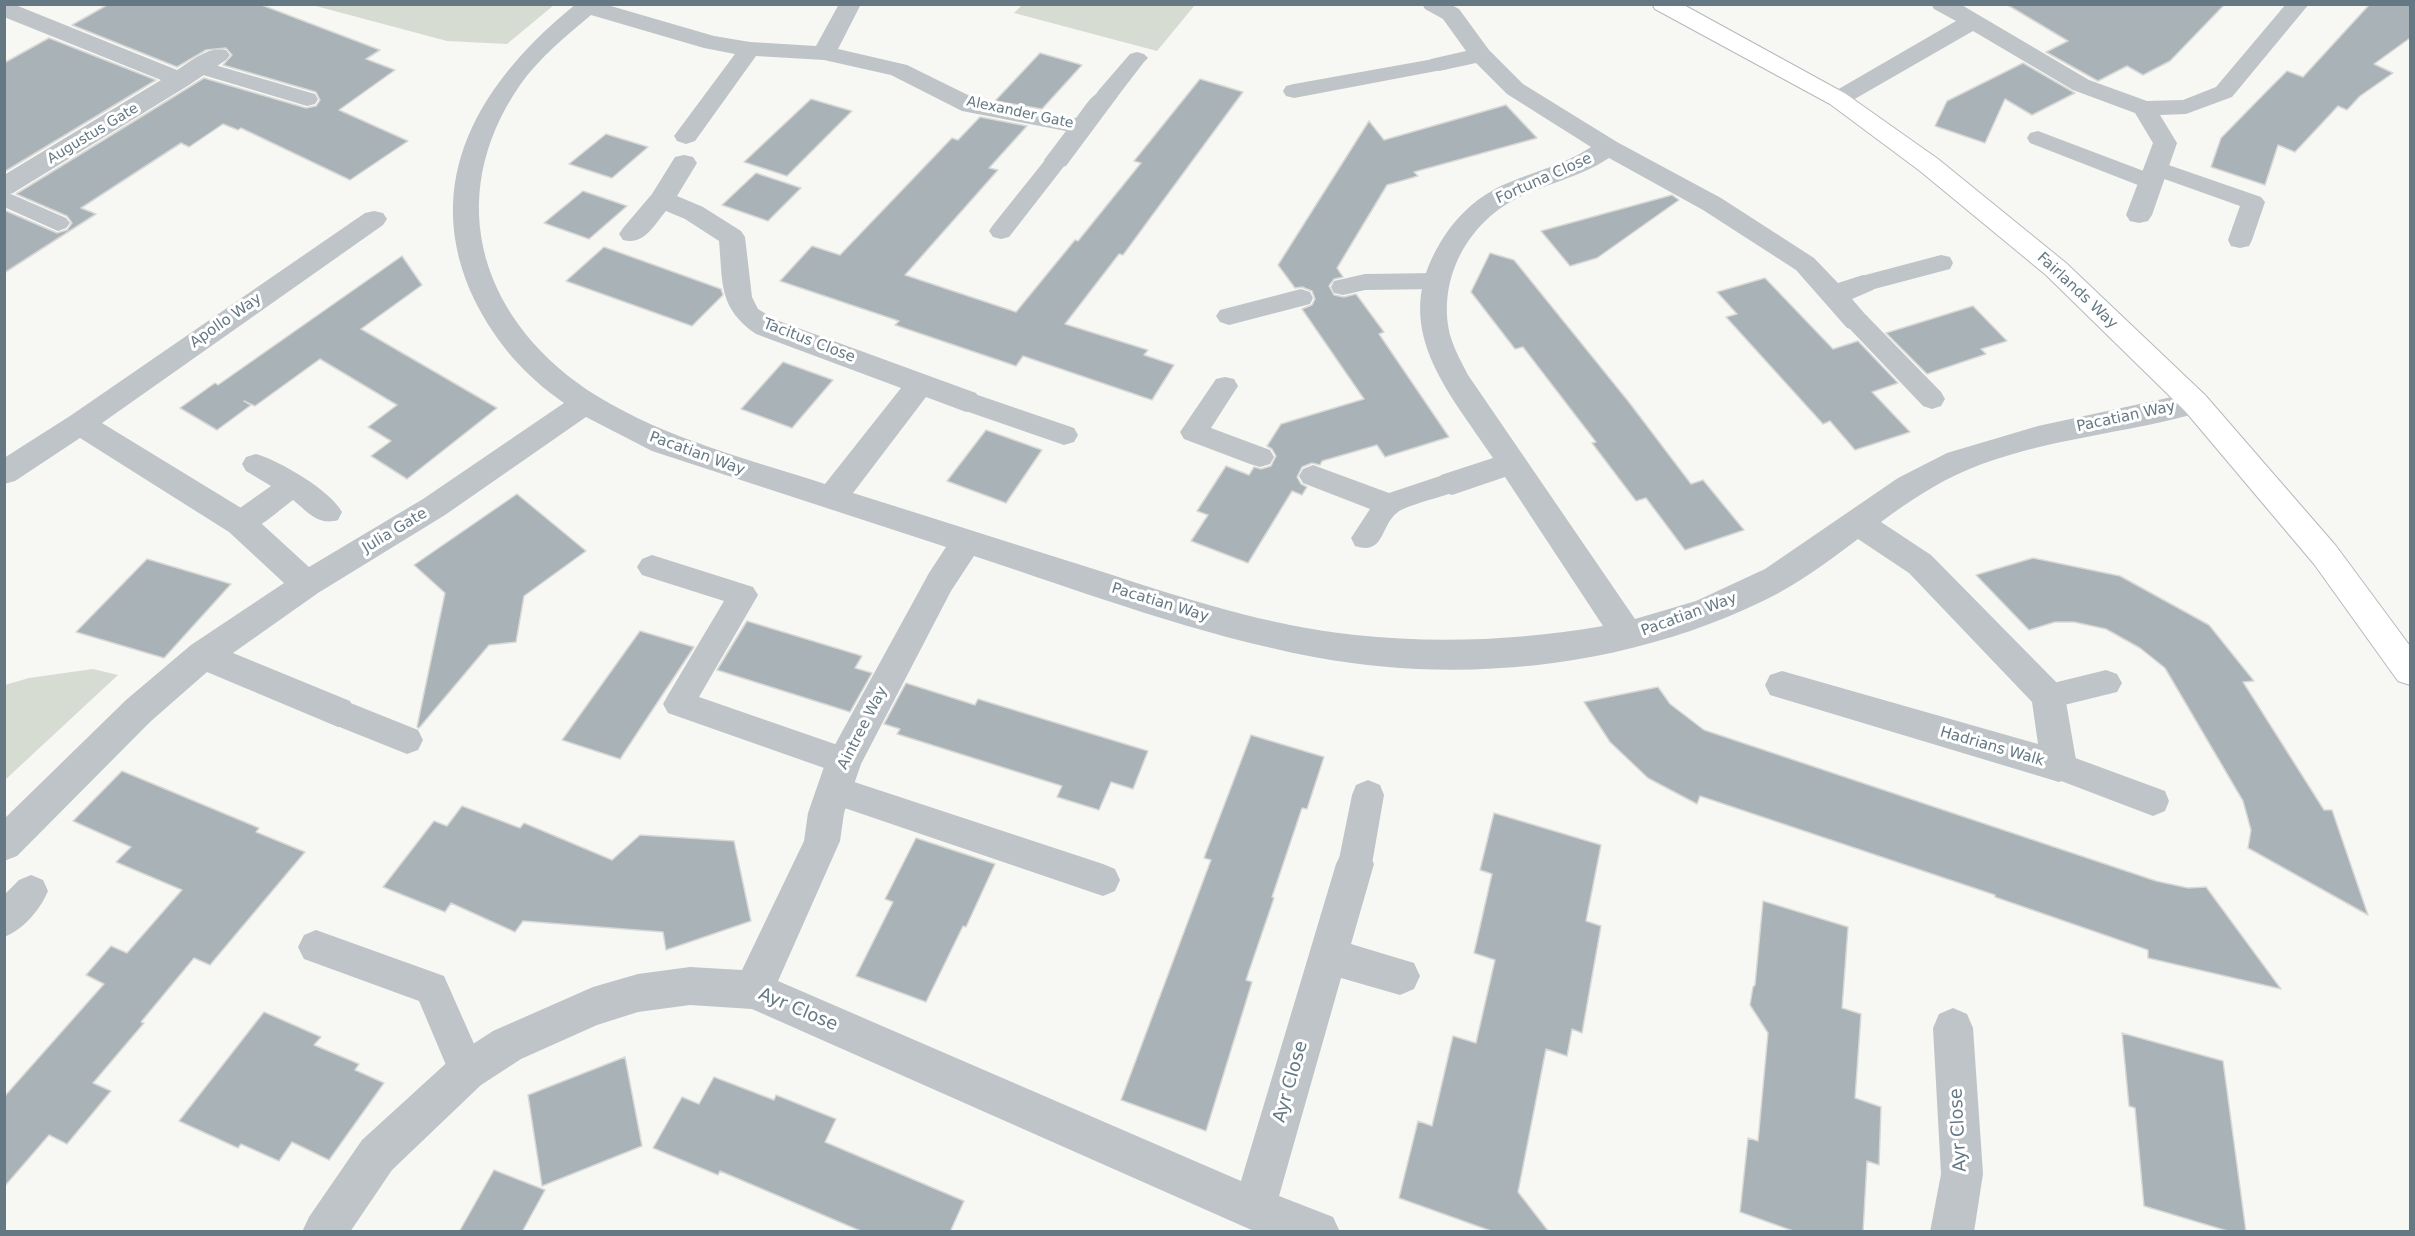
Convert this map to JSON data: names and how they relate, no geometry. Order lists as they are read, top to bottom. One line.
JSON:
{"streets":{"main road":["Fairlands Way"],"street":["Alexander Gate","Augustus Gate","Fortuna Close","Apollo Way","Tacitus Close","Pacatian Way","Julia Gate","Aintree Way","Hadrians Walk","Ayr Close"]},"crossings":[["Alexander Gate","Pacatian Way"],["Fortuna Close","Pacatian Way"],["Fairlands Way","Pacatian Way"],["Pacatian Way","Julia Gate"],["Pacatian Way","Aintree Way"],["Aintree Way","Ayr Close"]]}
